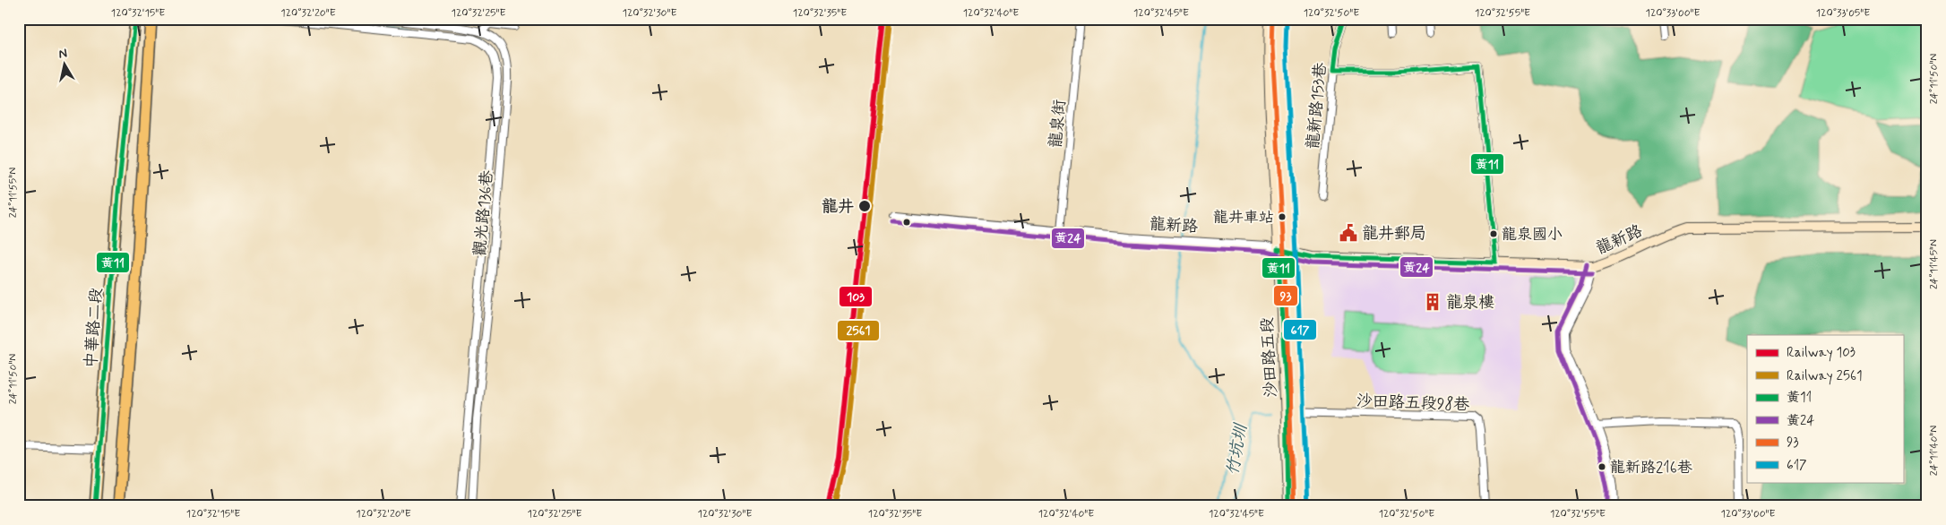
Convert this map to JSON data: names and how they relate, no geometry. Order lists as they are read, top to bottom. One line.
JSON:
{"streets":{"main road":["中華路二段"],"street":["龍新路153巷","龍泉街","觀光路136巷","龍新路","沙田路五段","沙田路五段98巷"]},"crossings":[["龍泉街","龍新路"],["龍新路","沙田路五段"],["沙田路五段","沙田路五段98巷"]],"water":["竹坑圳"],"places":{"other":["龍井","龍井車站","龍泉國小","龍新路216巷"],"public building":["龍井郵局"],"building":["龍泉樓"]},"lines":["rail line 103","transit line 黃11","transit line 93","transit line 617","rail line 2561","transit line 黃24"],"legend":["Railway 103","Railway 2561","黃11","黃24","93","617"],"north":"top","coordinates":["120°32'15\"E","120°32'20\"E","120°32'25\"E","120°32'30\"E","120°32'35\"E","120°32'40\"E","120°32'45\"E","120°32'50\"E","120°32'55\"E","120°33'00\"E","120°33'05\"E","24°11'50\"N","24°11'55\"N","24°11'45\"N","24°11'40\"N"]}
